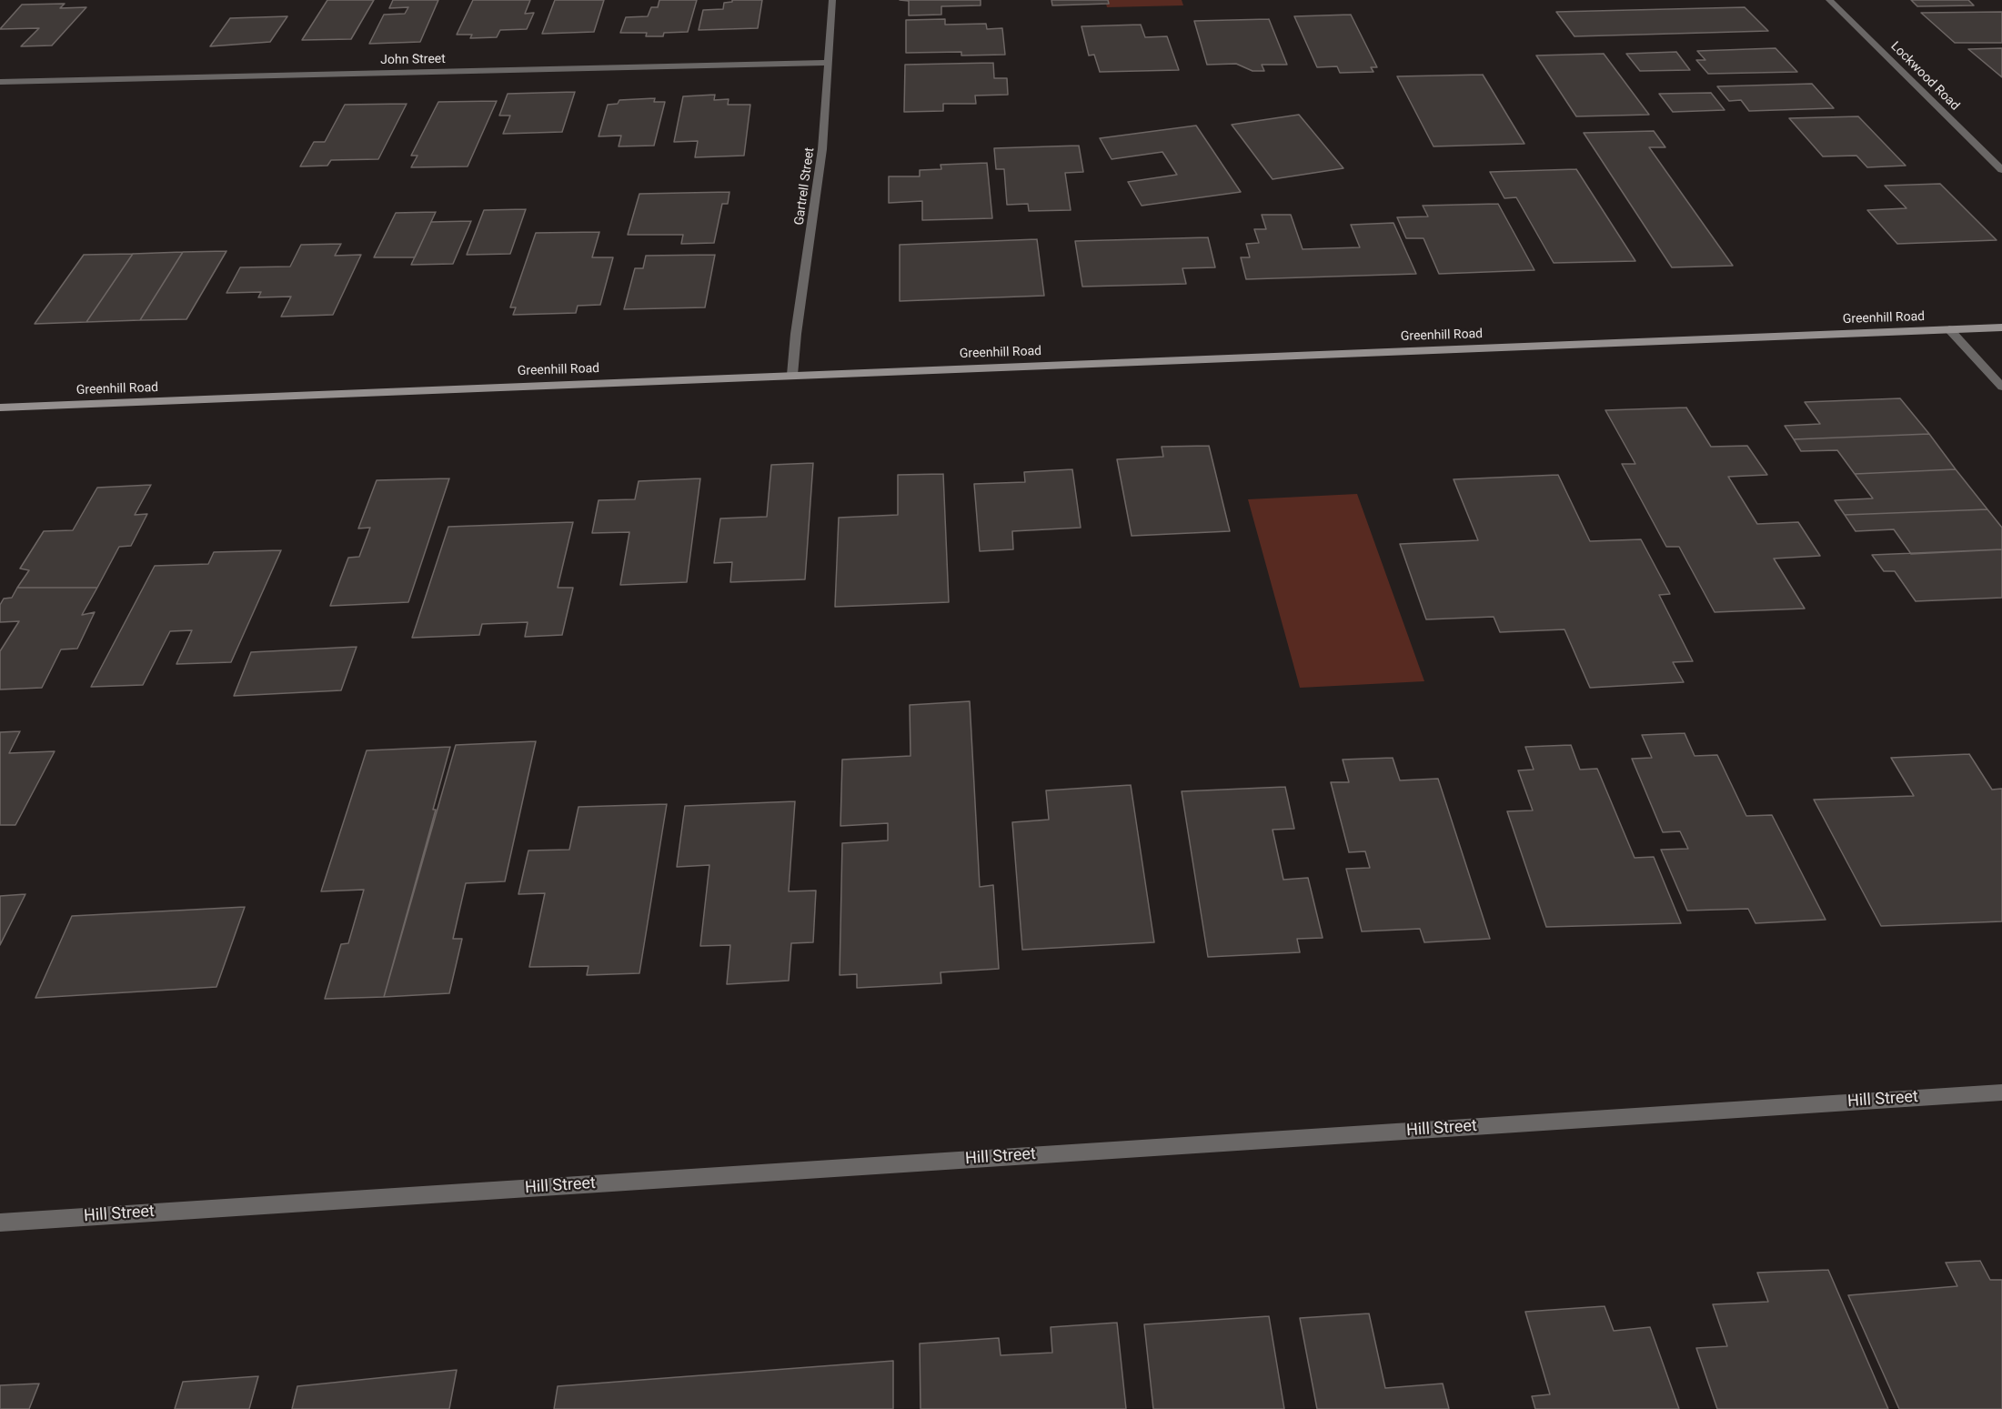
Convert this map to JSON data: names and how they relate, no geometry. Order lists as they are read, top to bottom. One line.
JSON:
{"streets":{"main road":["Greenhill Road"],"street":["John Street","Lockwood Road","Gartrell Street","Hill Street"]},"crossings":[["John Street","Gartrell Street"],["Gartrell Street","Greenhill Road"]]}
